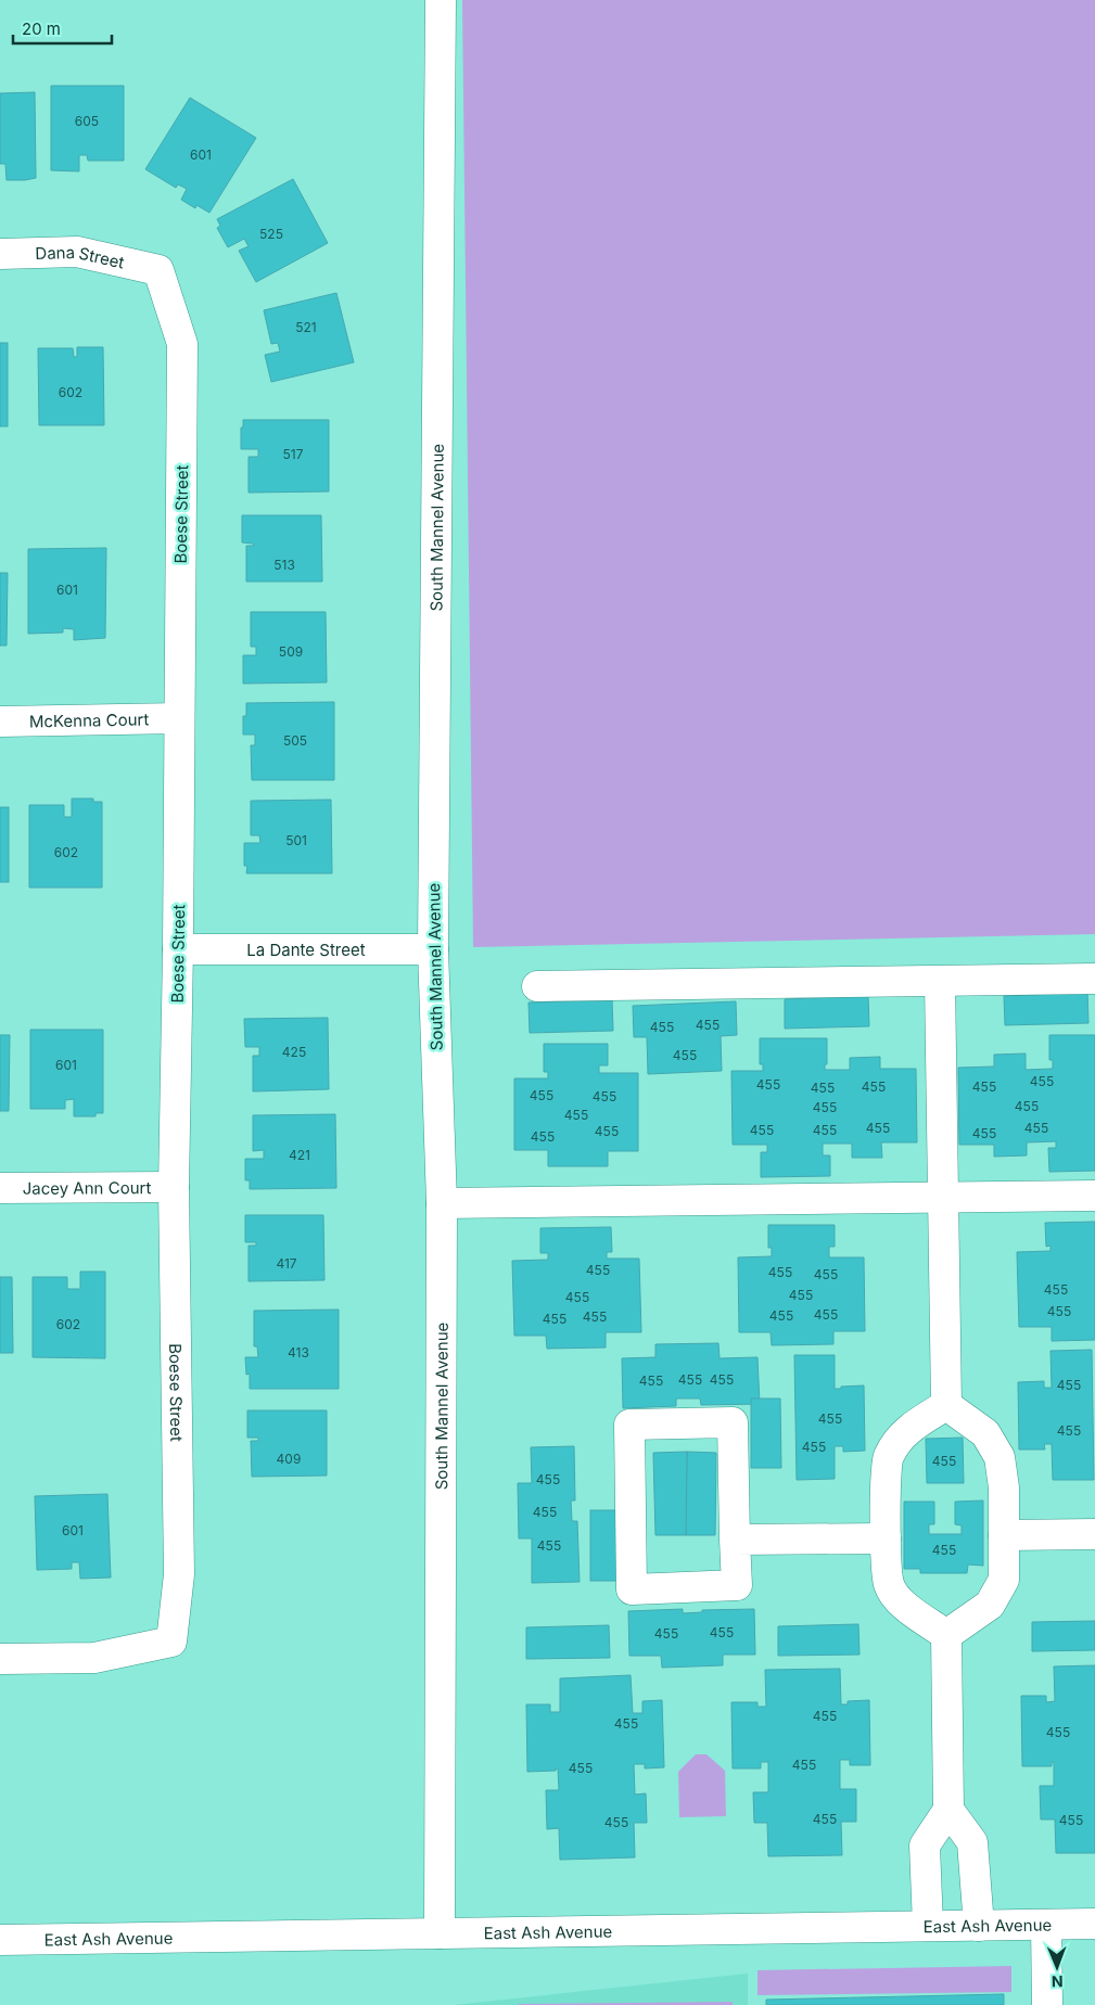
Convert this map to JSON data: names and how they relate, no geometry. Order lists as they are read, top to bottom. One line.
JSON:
{"streets":{"street":["Dana Street","Boese Street","South Mannel Avenue","McKenna Court","La Dante Street","Jacey Ann Court","East Ash Avenue"]},"crossings":[["Dana Street","Boese Street"],["Boese Street","McKenna Court"],["Boese Street","La Dante Street"],["Boese Street","Jacey Ann Court"],["South Mannel Avenue","La Dante Street"],["South Mannel Avenue","East Ash Avenue"]],"house_numbers":["605","601","525","521","602","517","513","601","509","505","501","602","455","455","425","455","601","455","455","455","455","455","455","455","455","455","455","455","455","455","455","455","455","455","421","417","455","455","455","455","455","455","455","455","455","455","455","602","413","455","455","455","455","455","455","455","409","455","455","455","601","455","455","455","455","455","455","455","455","455","455","455","455"],"scale_bar":"20 m","north":"bottom"}
